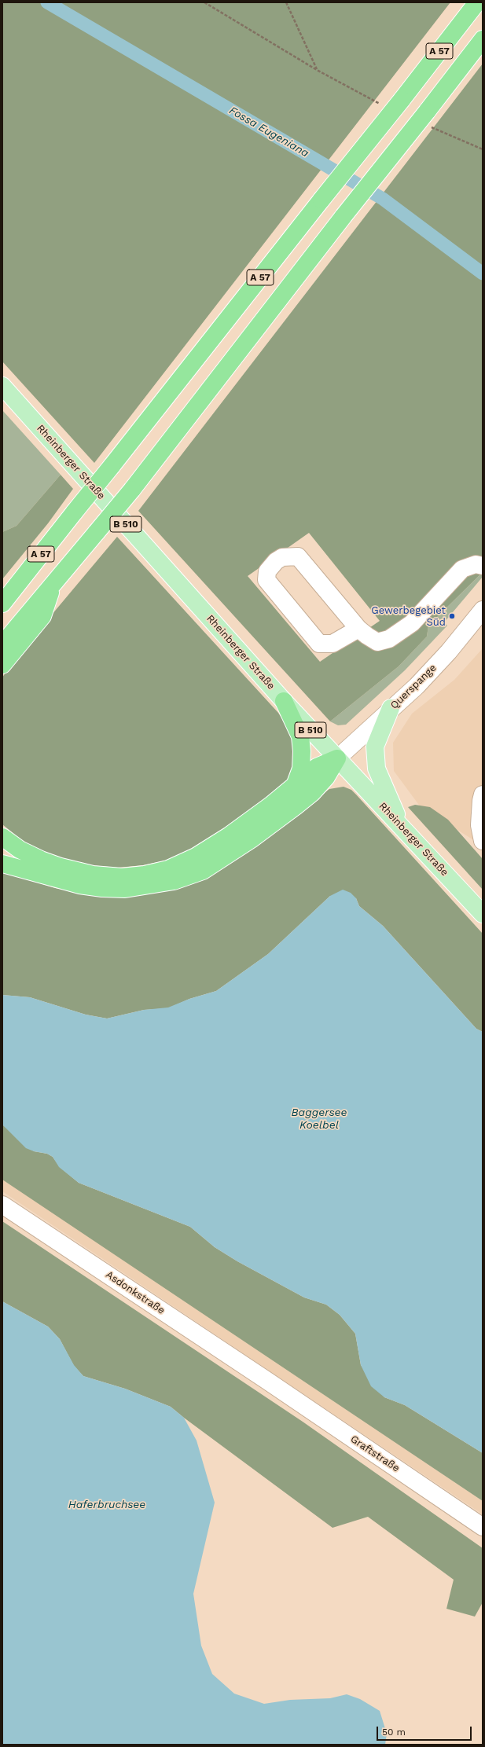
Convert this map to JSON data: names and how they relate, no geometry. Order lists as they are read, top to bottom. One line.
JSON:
{"streets":{"highway":["A 57"],"main road":["Rheinberger Straße","B 510"],"street":["Querspange","Asdonkstraße","Graftstraße"]},"crossings":[["Rheinberger Straße","Querspange"],["Asdonkstraße","Graftstraße"]],"water":["Fossa Eugeniana","Baggersee Koelbel","Haferbruchsee"],"places":["Gewerbegebiet Süd"],"scale_bar":"50 m"}
